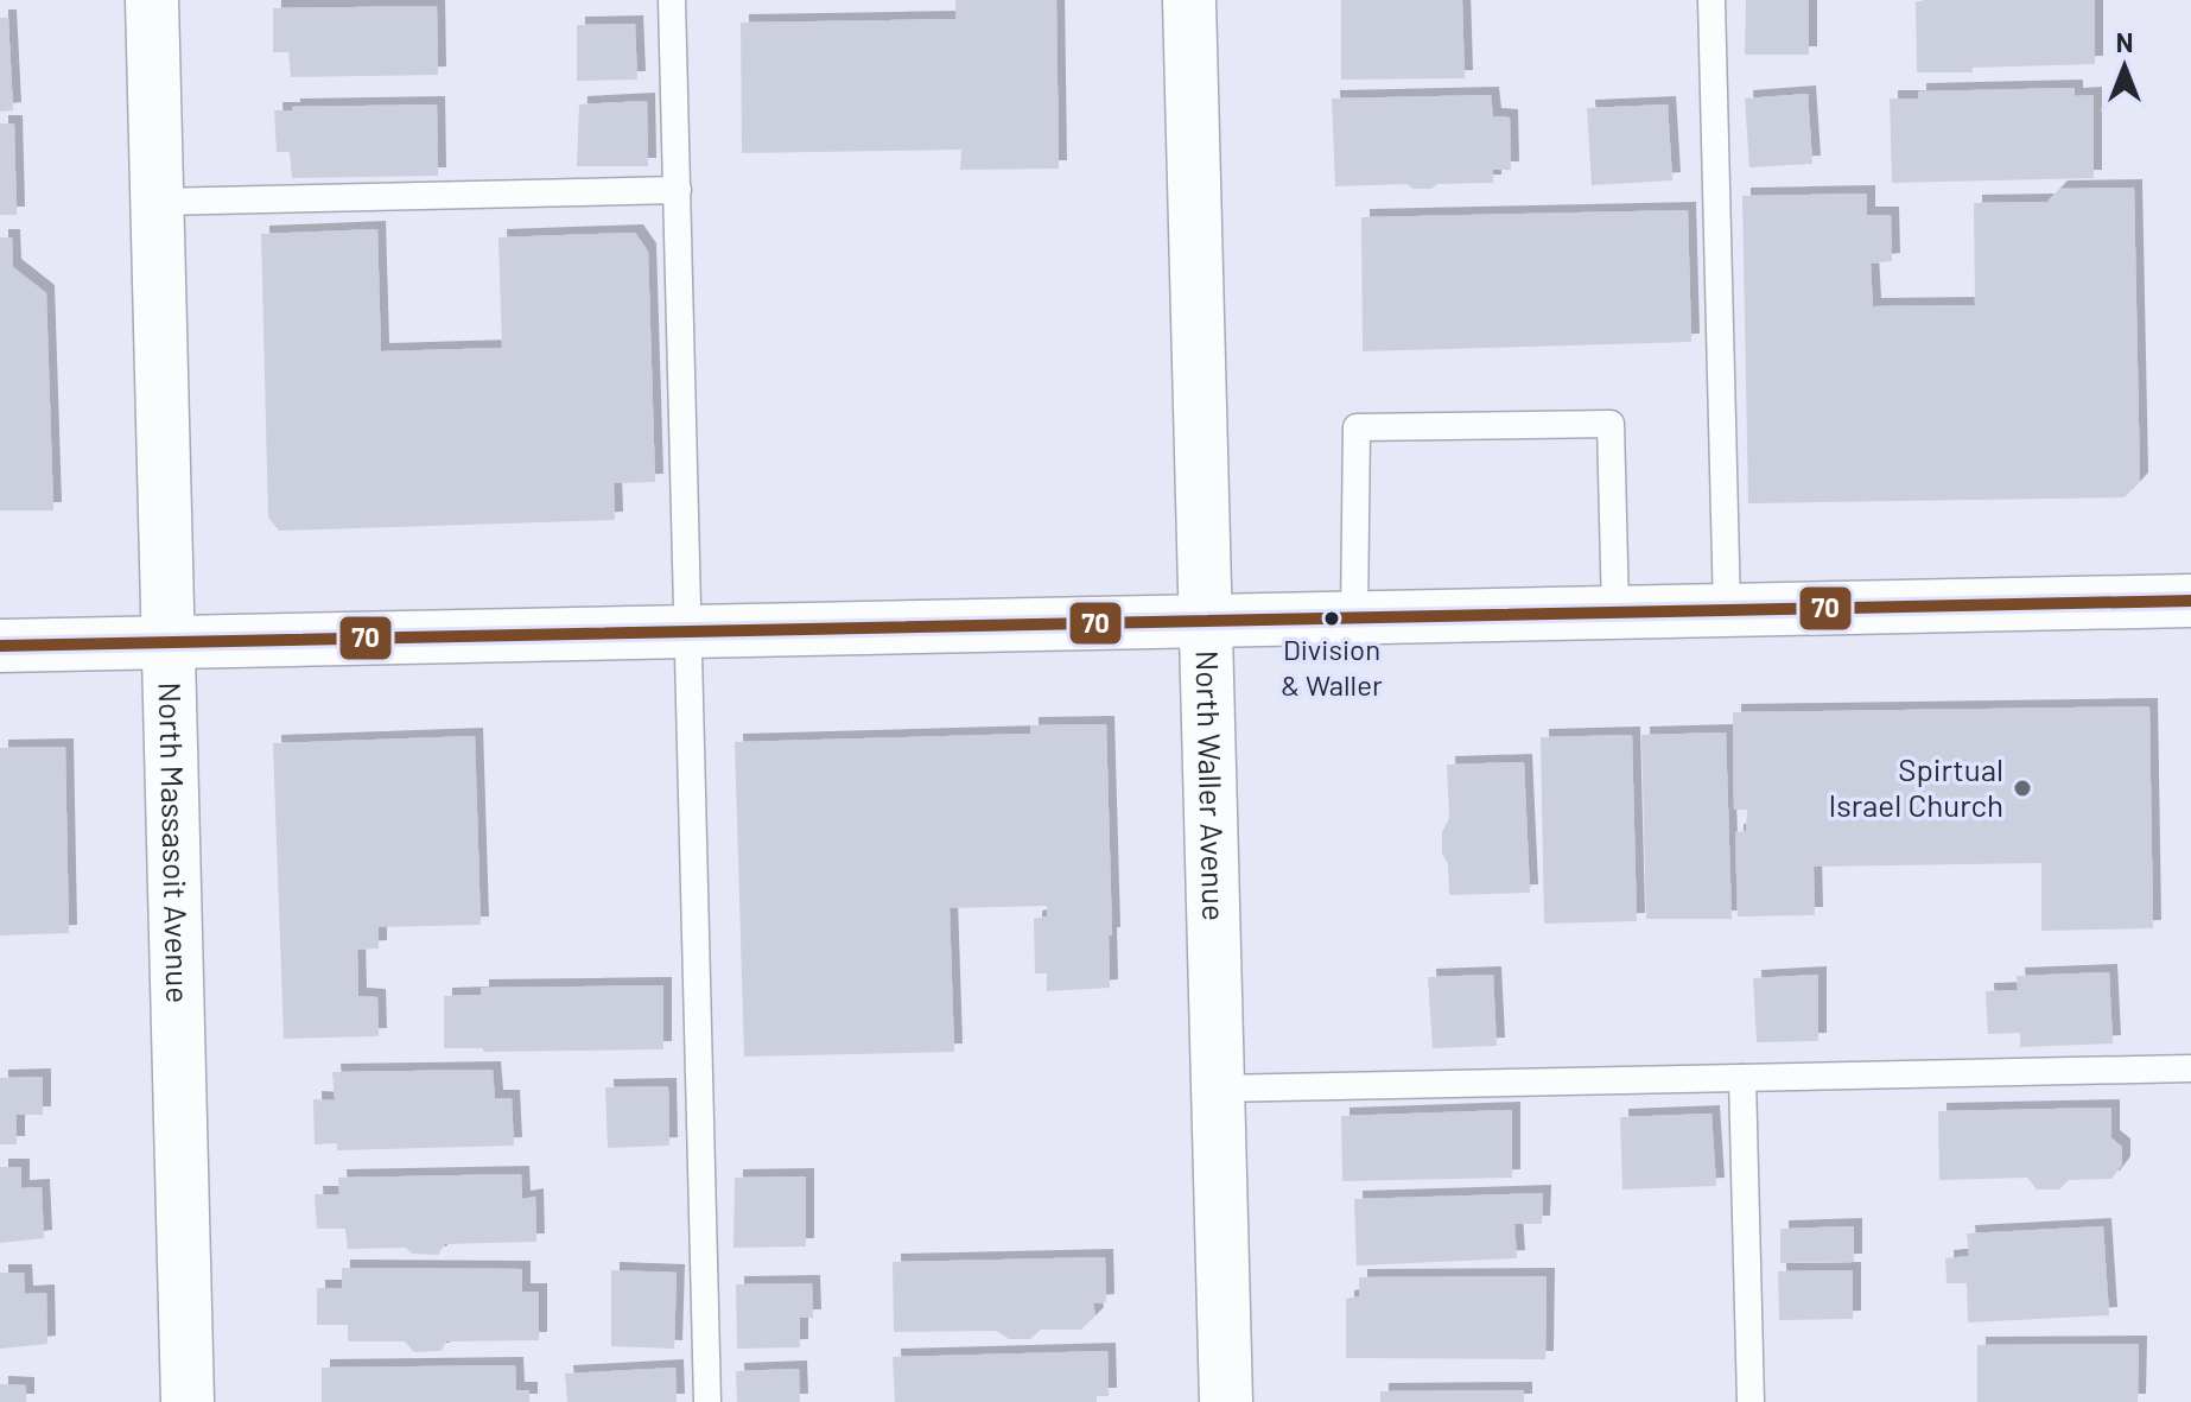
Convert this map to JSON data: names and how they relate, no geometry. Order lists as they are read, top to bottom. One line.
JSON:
{"streets":{"street":["North Waller Avenue","North Massasoit Avenue"]},"places":["Division & Waller","Spirtual Israel Church"],"lines":["transit line 70"],"north":"top"}
